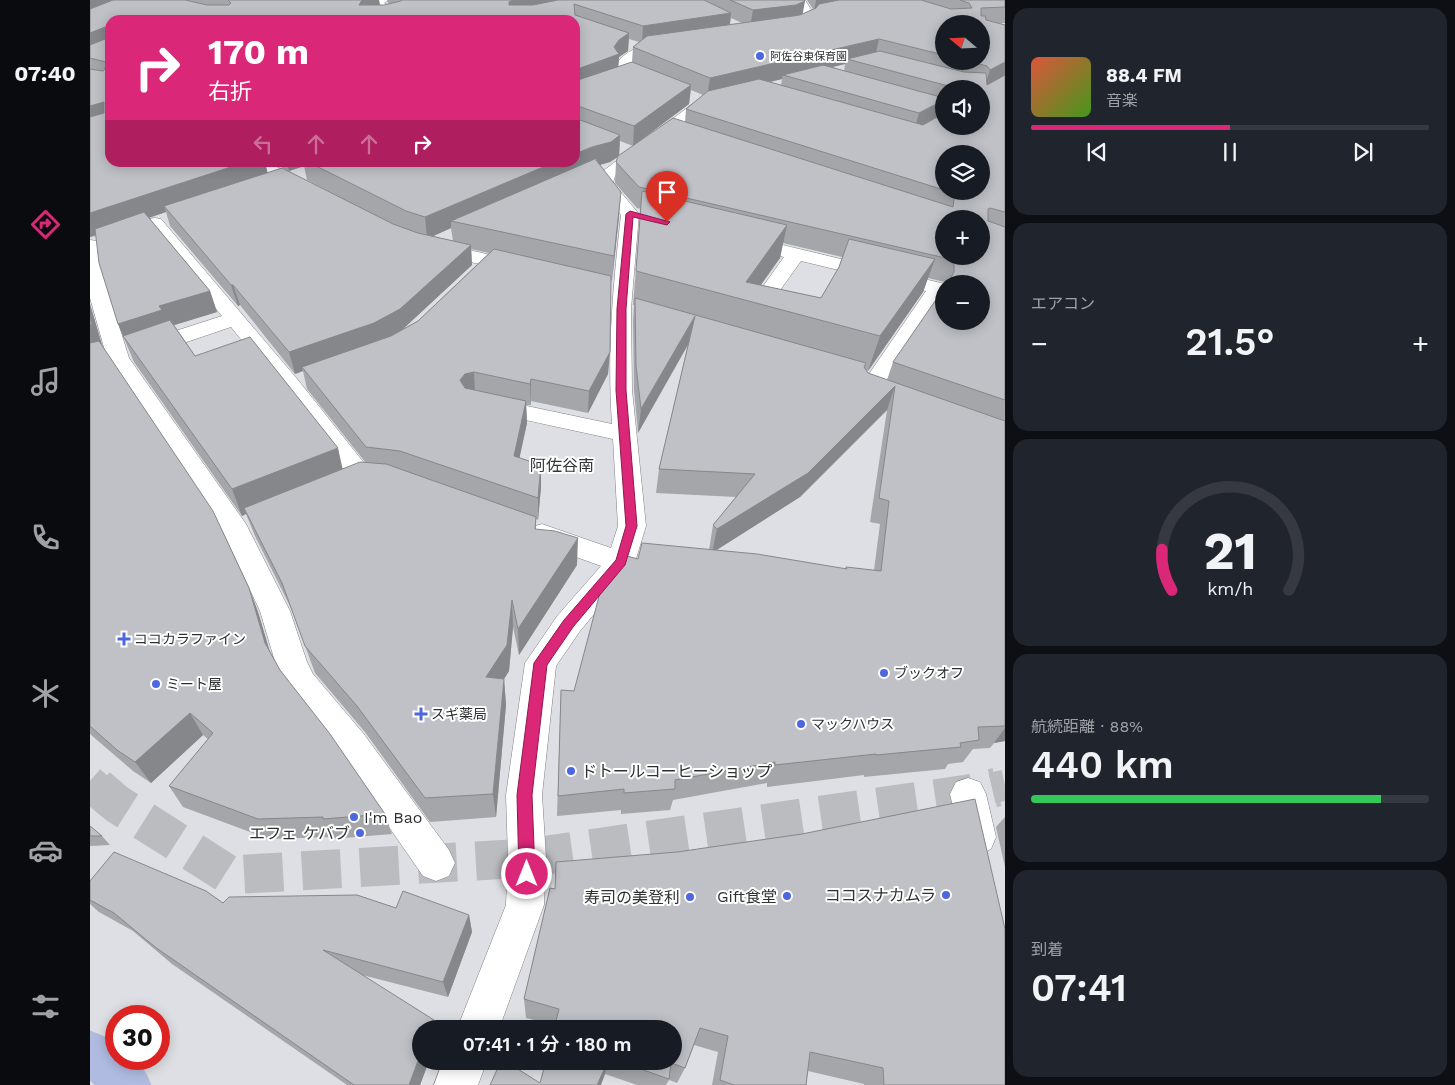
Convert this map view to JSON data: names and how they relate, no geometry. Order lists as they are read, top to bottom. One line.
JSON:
{"districts":["阿佐谷南"],"places":{"other":["阿佐谷東保育園","ブックオフ","ミート屋","マックハウス","ドトールコーヒーショップ","I'm Bao","エフェ ケバブ","ココスナカムラ","Gift食堂","寿司の美登利"],"health":["ココカラファイン","スギ薬局"]},"north":"left","page":{"tabs":"07:40","map_buttons":["+","−"],"turn":["170 m","右折"],"song":["88.4 FM","音楽"],"tile":["エアコン",["航続距離 · 88%","440 km"],["到着","07:41"]],"heat":["−","21.5°","+"],"limit":"30","trip":"07:41 · 1 分 · 180 m","gauge":["21","km/h"]}}
